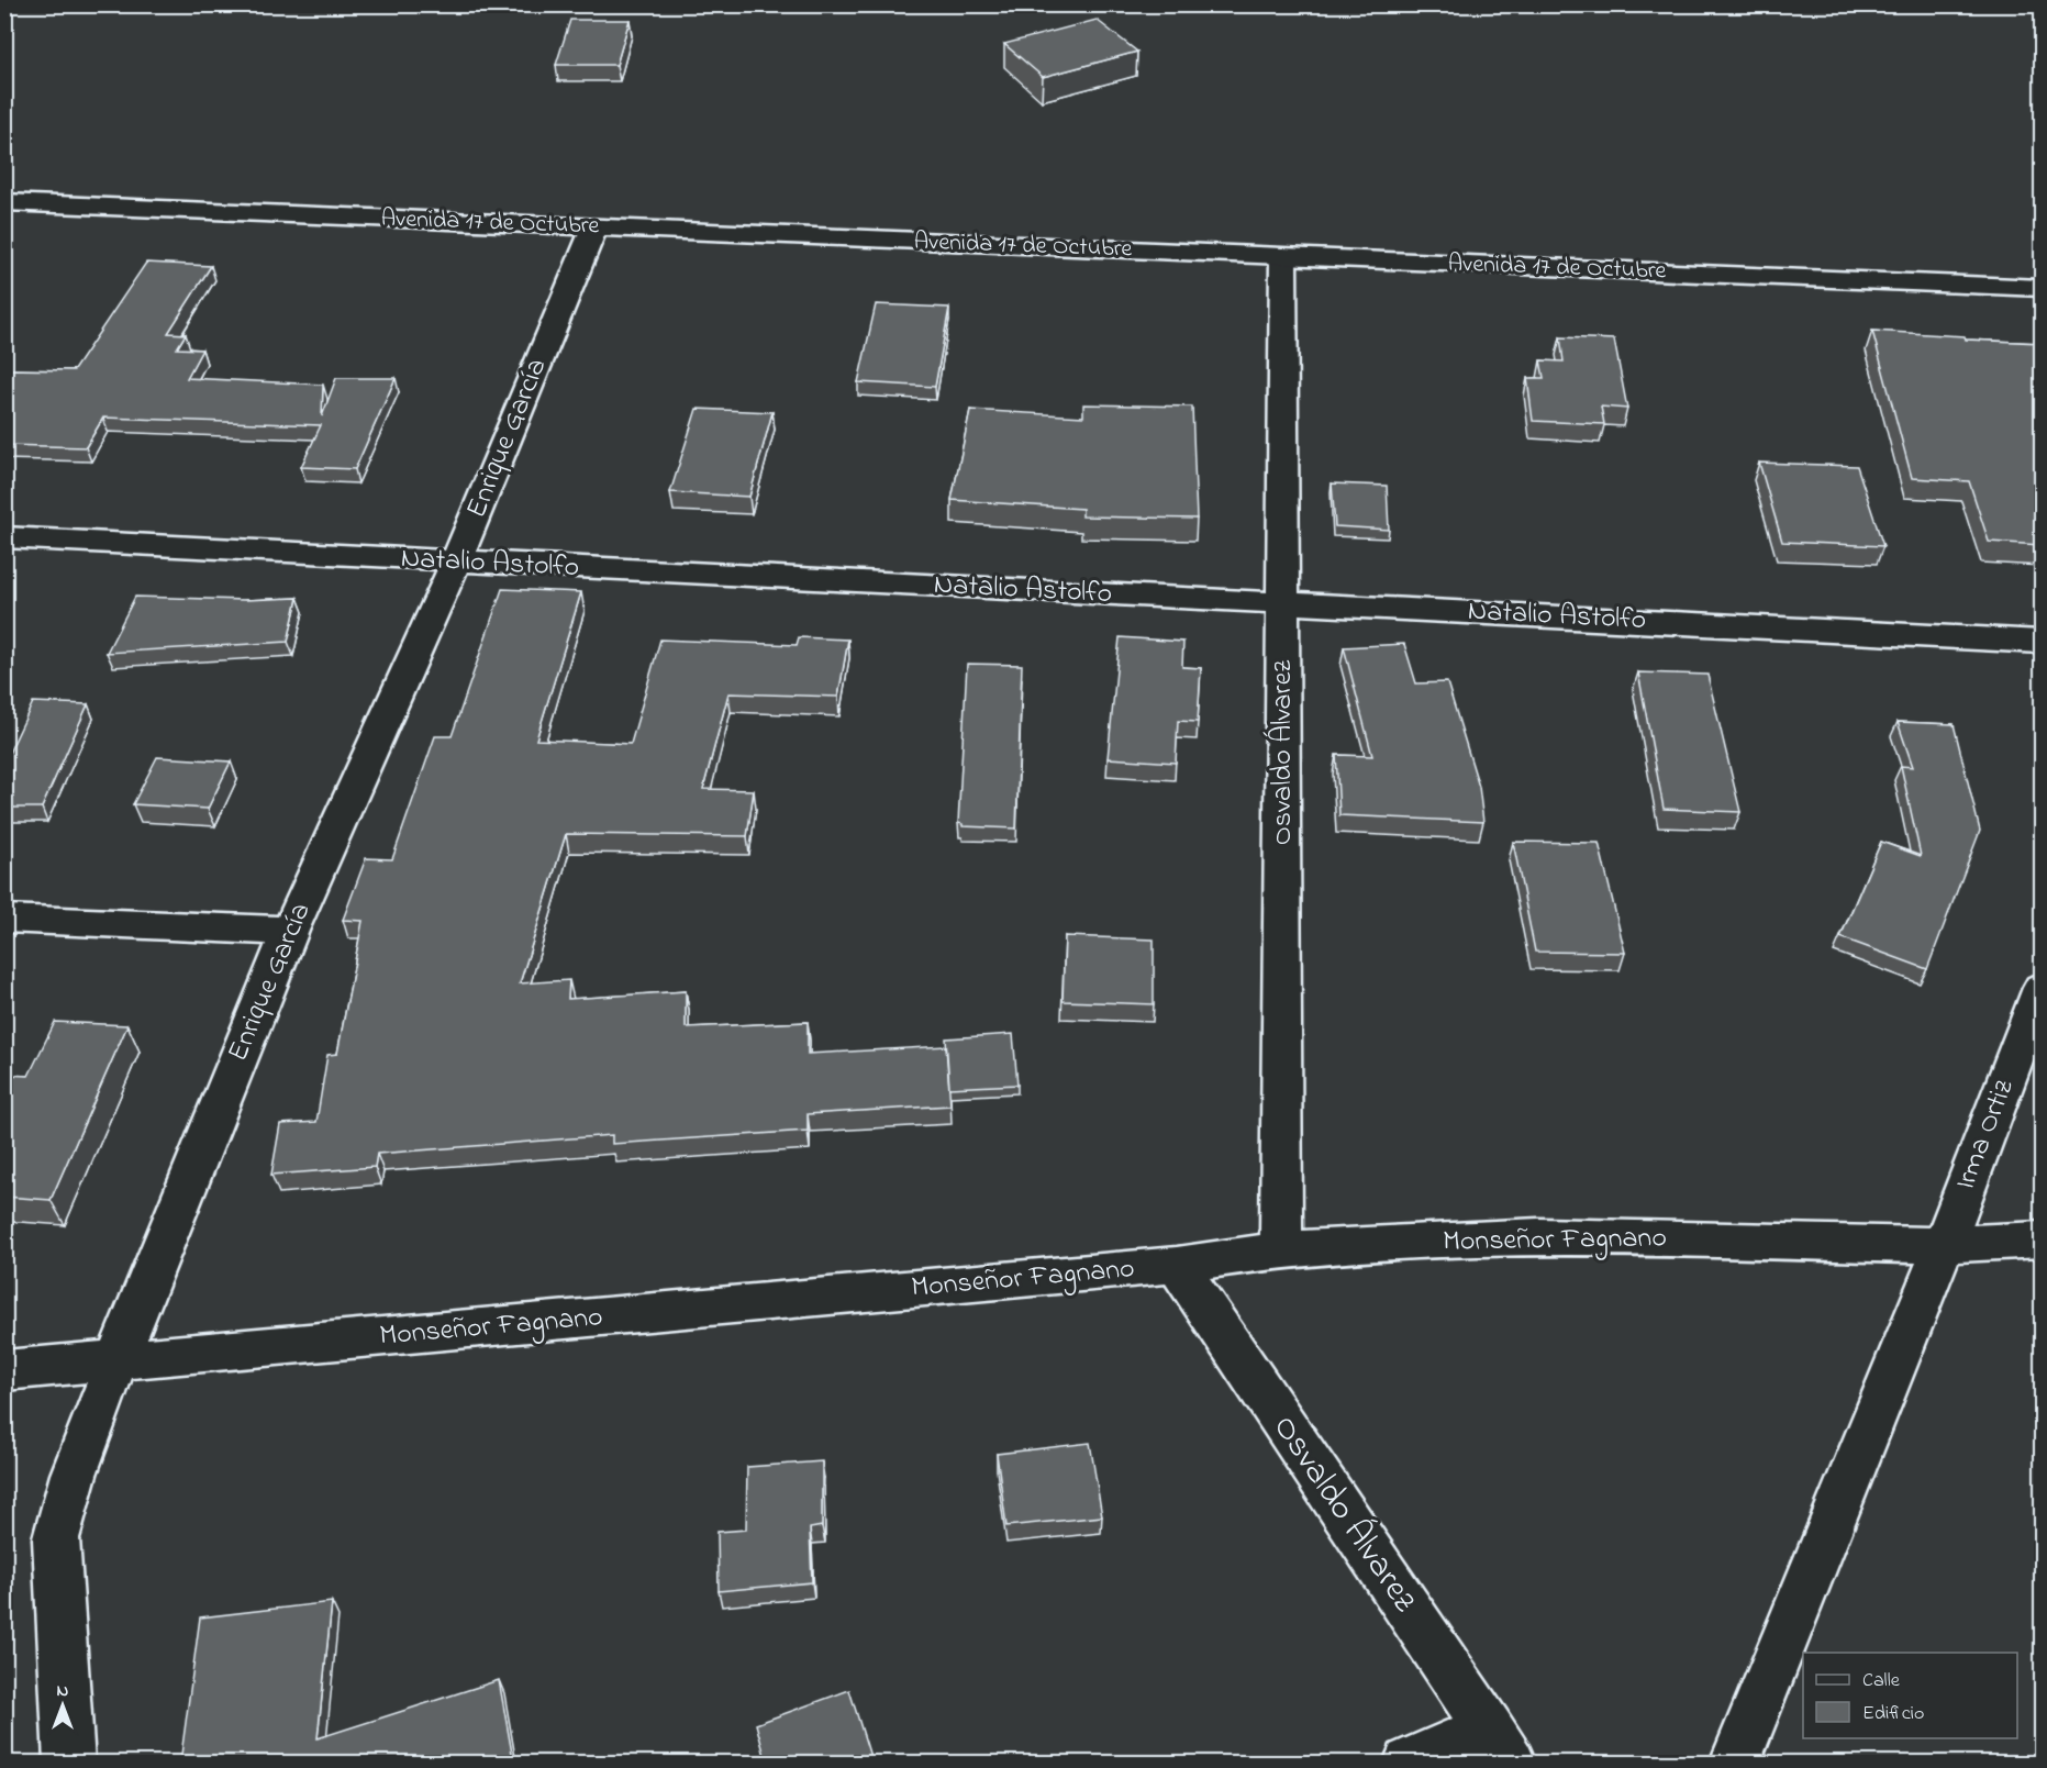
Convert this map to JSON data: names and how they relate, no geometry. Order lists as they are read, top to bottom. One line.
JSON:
{"streets":{"street":["Avenida 17 de Octubre","Enrique García","Natalio Astolfo","Osvaldo Álvarez","Irma Ortiz","Monseñor Fagnano"]},"crossings":[["Avenida 17 de Octubre","Enrique García"],["Avenida 17 de Octubre","Osvaldo Álvarez"],["Enrique García","Natalio Astolfo"],["Enrique García","Monseñor Fagnano"],["Natalio Astolfo","Osvaldo Álvarez"],["Osvaldo Álvarez","Monseñor Fagnano"],["Irma Ortiz","Monseñor Fagnano"]],"legend":["Calle","Edificio"],"north":"top"}
